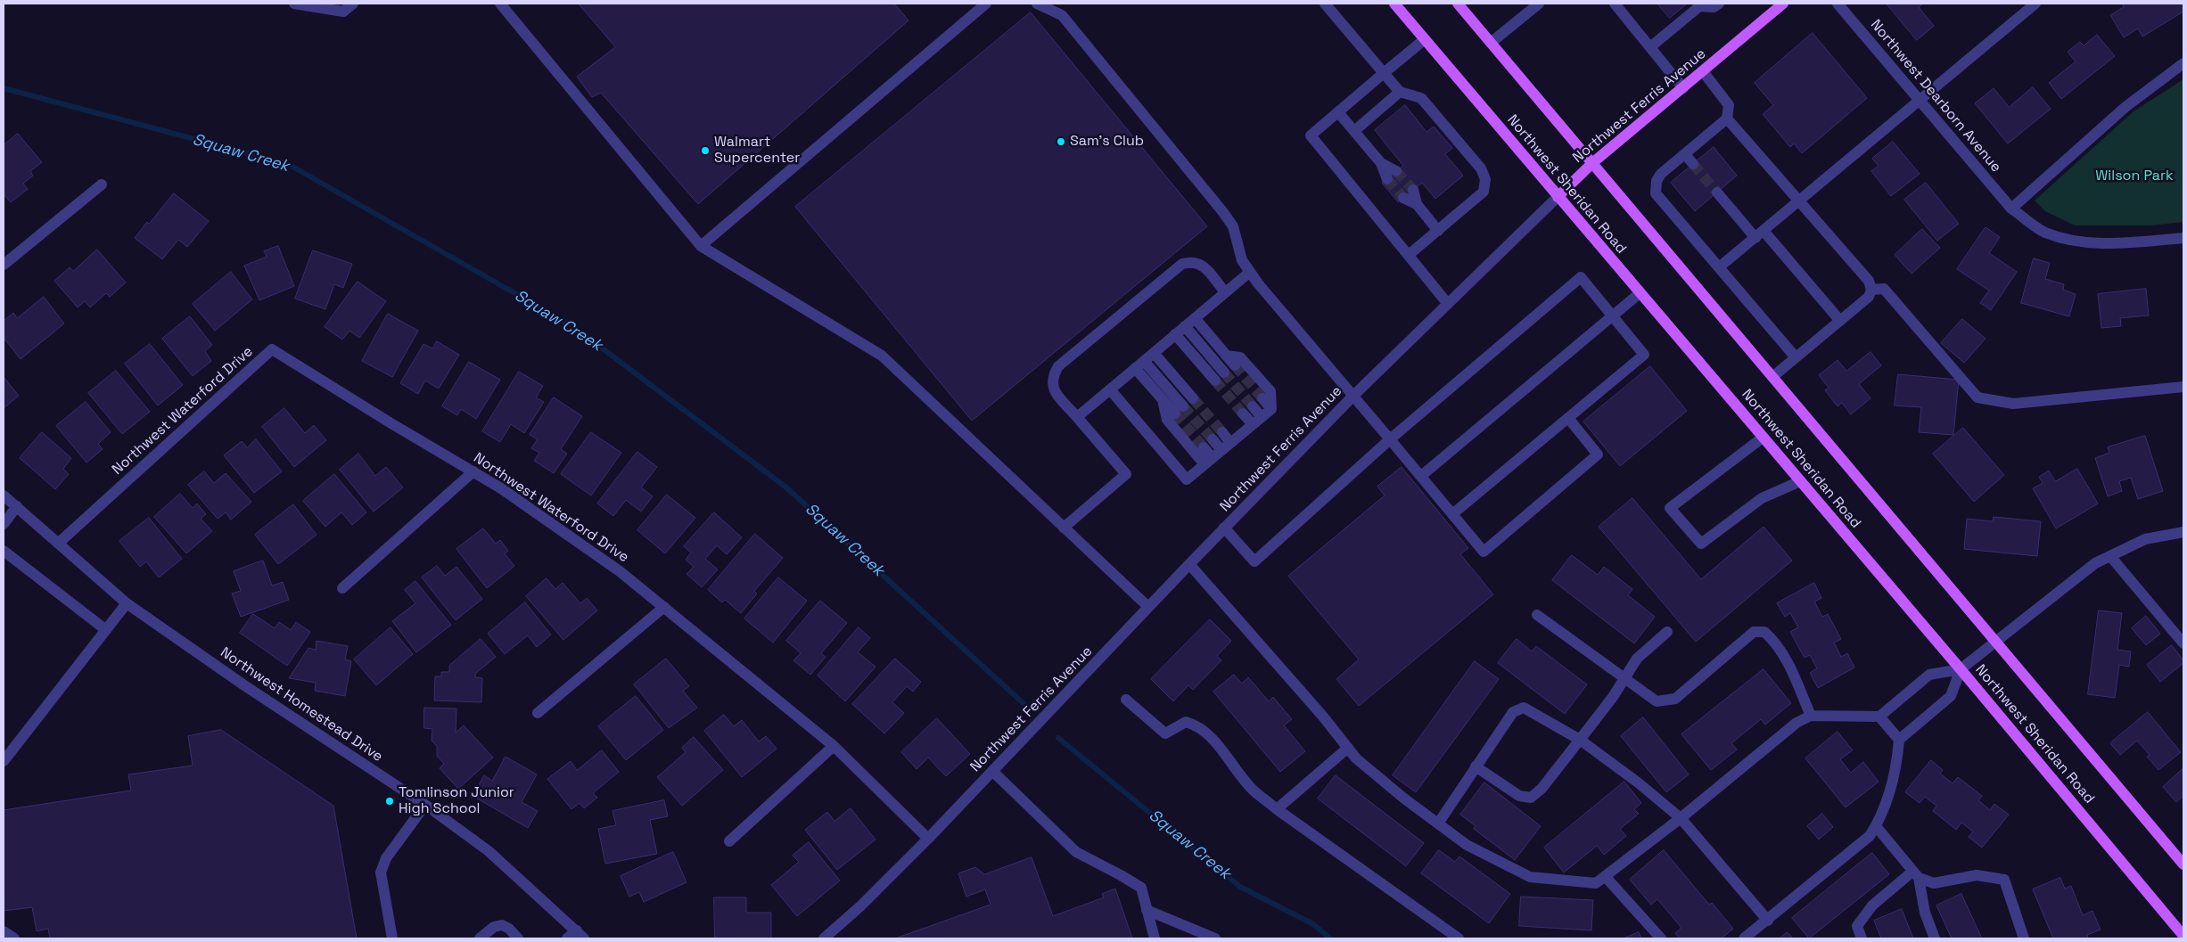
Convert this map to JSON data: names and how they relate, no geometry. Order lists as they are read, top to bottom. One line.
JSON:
{"streets":{"main road":["Northwest Ferris Avenue","Northwest Sheridan Road"],"street":["Northwest Dearborn Avenue","Northwest Waterford Drive","Northwest Homestead Drive"]},"crossings":[["Northwest Ferris Avenue","Northwest Sheridan Road"],["Northwest Ferris Avenue","Northwest Waterford Drive"],["Northwest Waterford Drive","Northwest Homestead Drive"]],"water":["Squaw Creek"],"parks":["Wilson Park"],"places":["Sam's Club","Walmart Supercenter","Tomlinson Junior High School"]}
